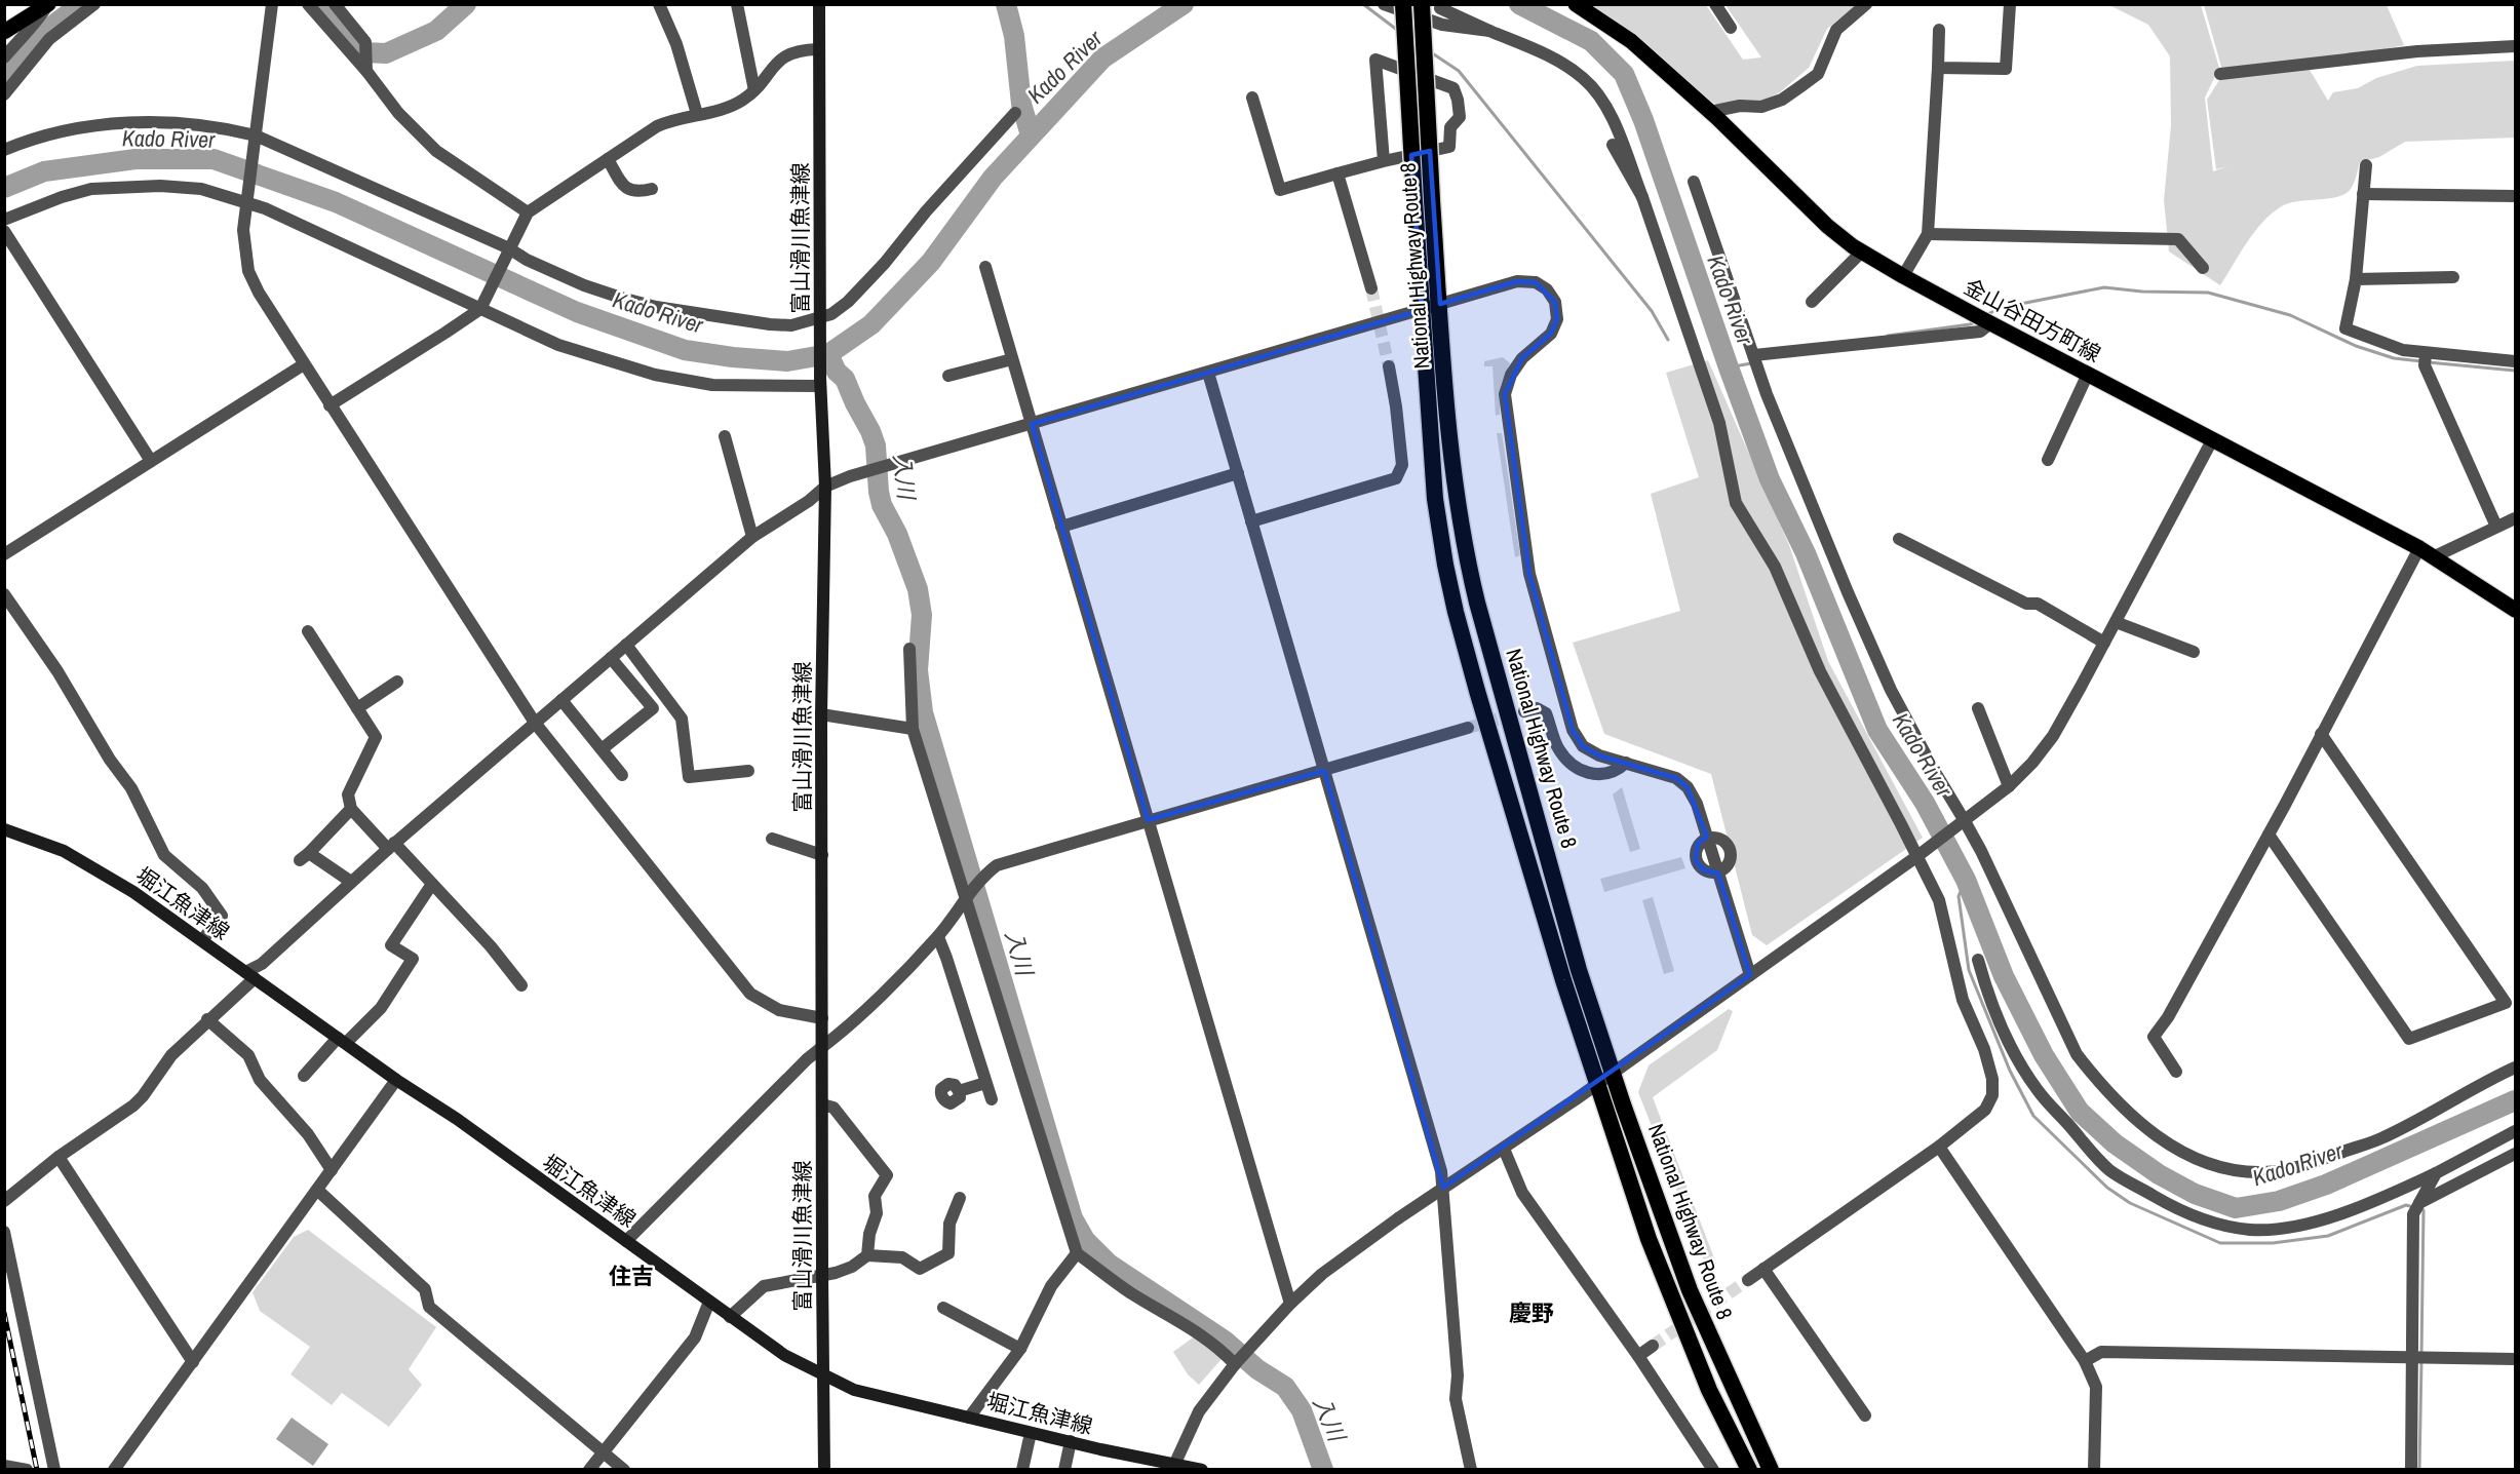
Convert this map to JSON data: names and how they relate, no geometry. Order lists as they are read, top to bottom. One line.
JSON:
{"streets":{"highway":["National Highway Route 8"],"main road":["富山滑川魚津線","金山谷田方町線","堀江魚津線"]},"crossings":[["富山滑川魚津線","堀江魚津線"]],"districts":["住吉","慶野"],"water":["Kado River","入川"]}
